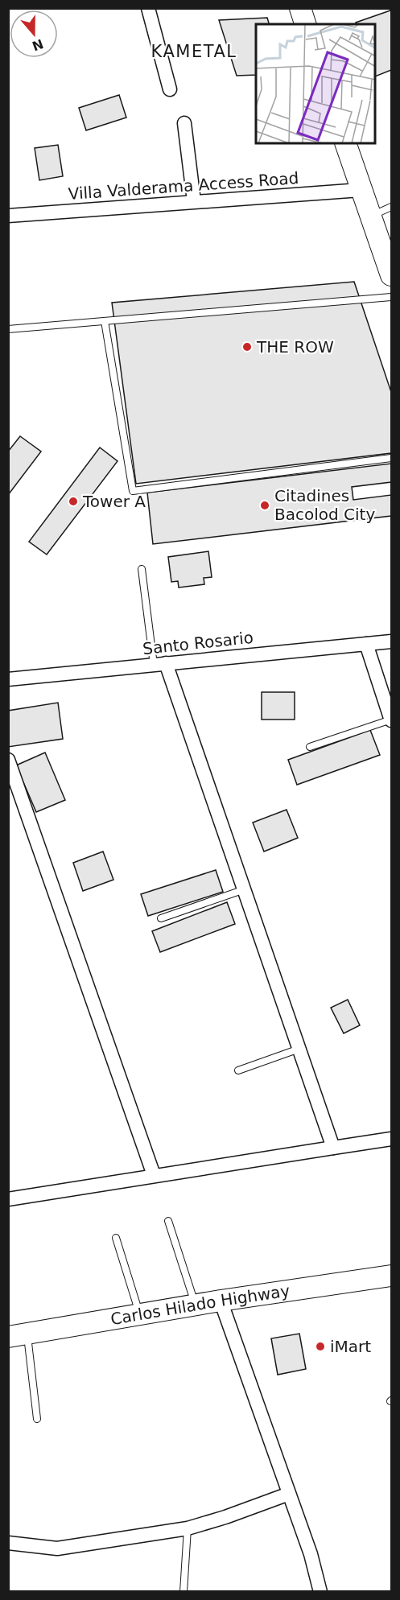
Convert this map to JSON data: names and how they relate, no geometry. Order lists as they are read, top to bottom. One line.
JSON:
{"streets":{"main road":["Carlos Hilado Highway"],"street":["Villa Valderama Access Road","Santo Rosario"]},"districts":["KAMETAL"],"places":["THE ROW","Tower A","Citadines Bacolod City","iMart"],"north":"bottom"}
